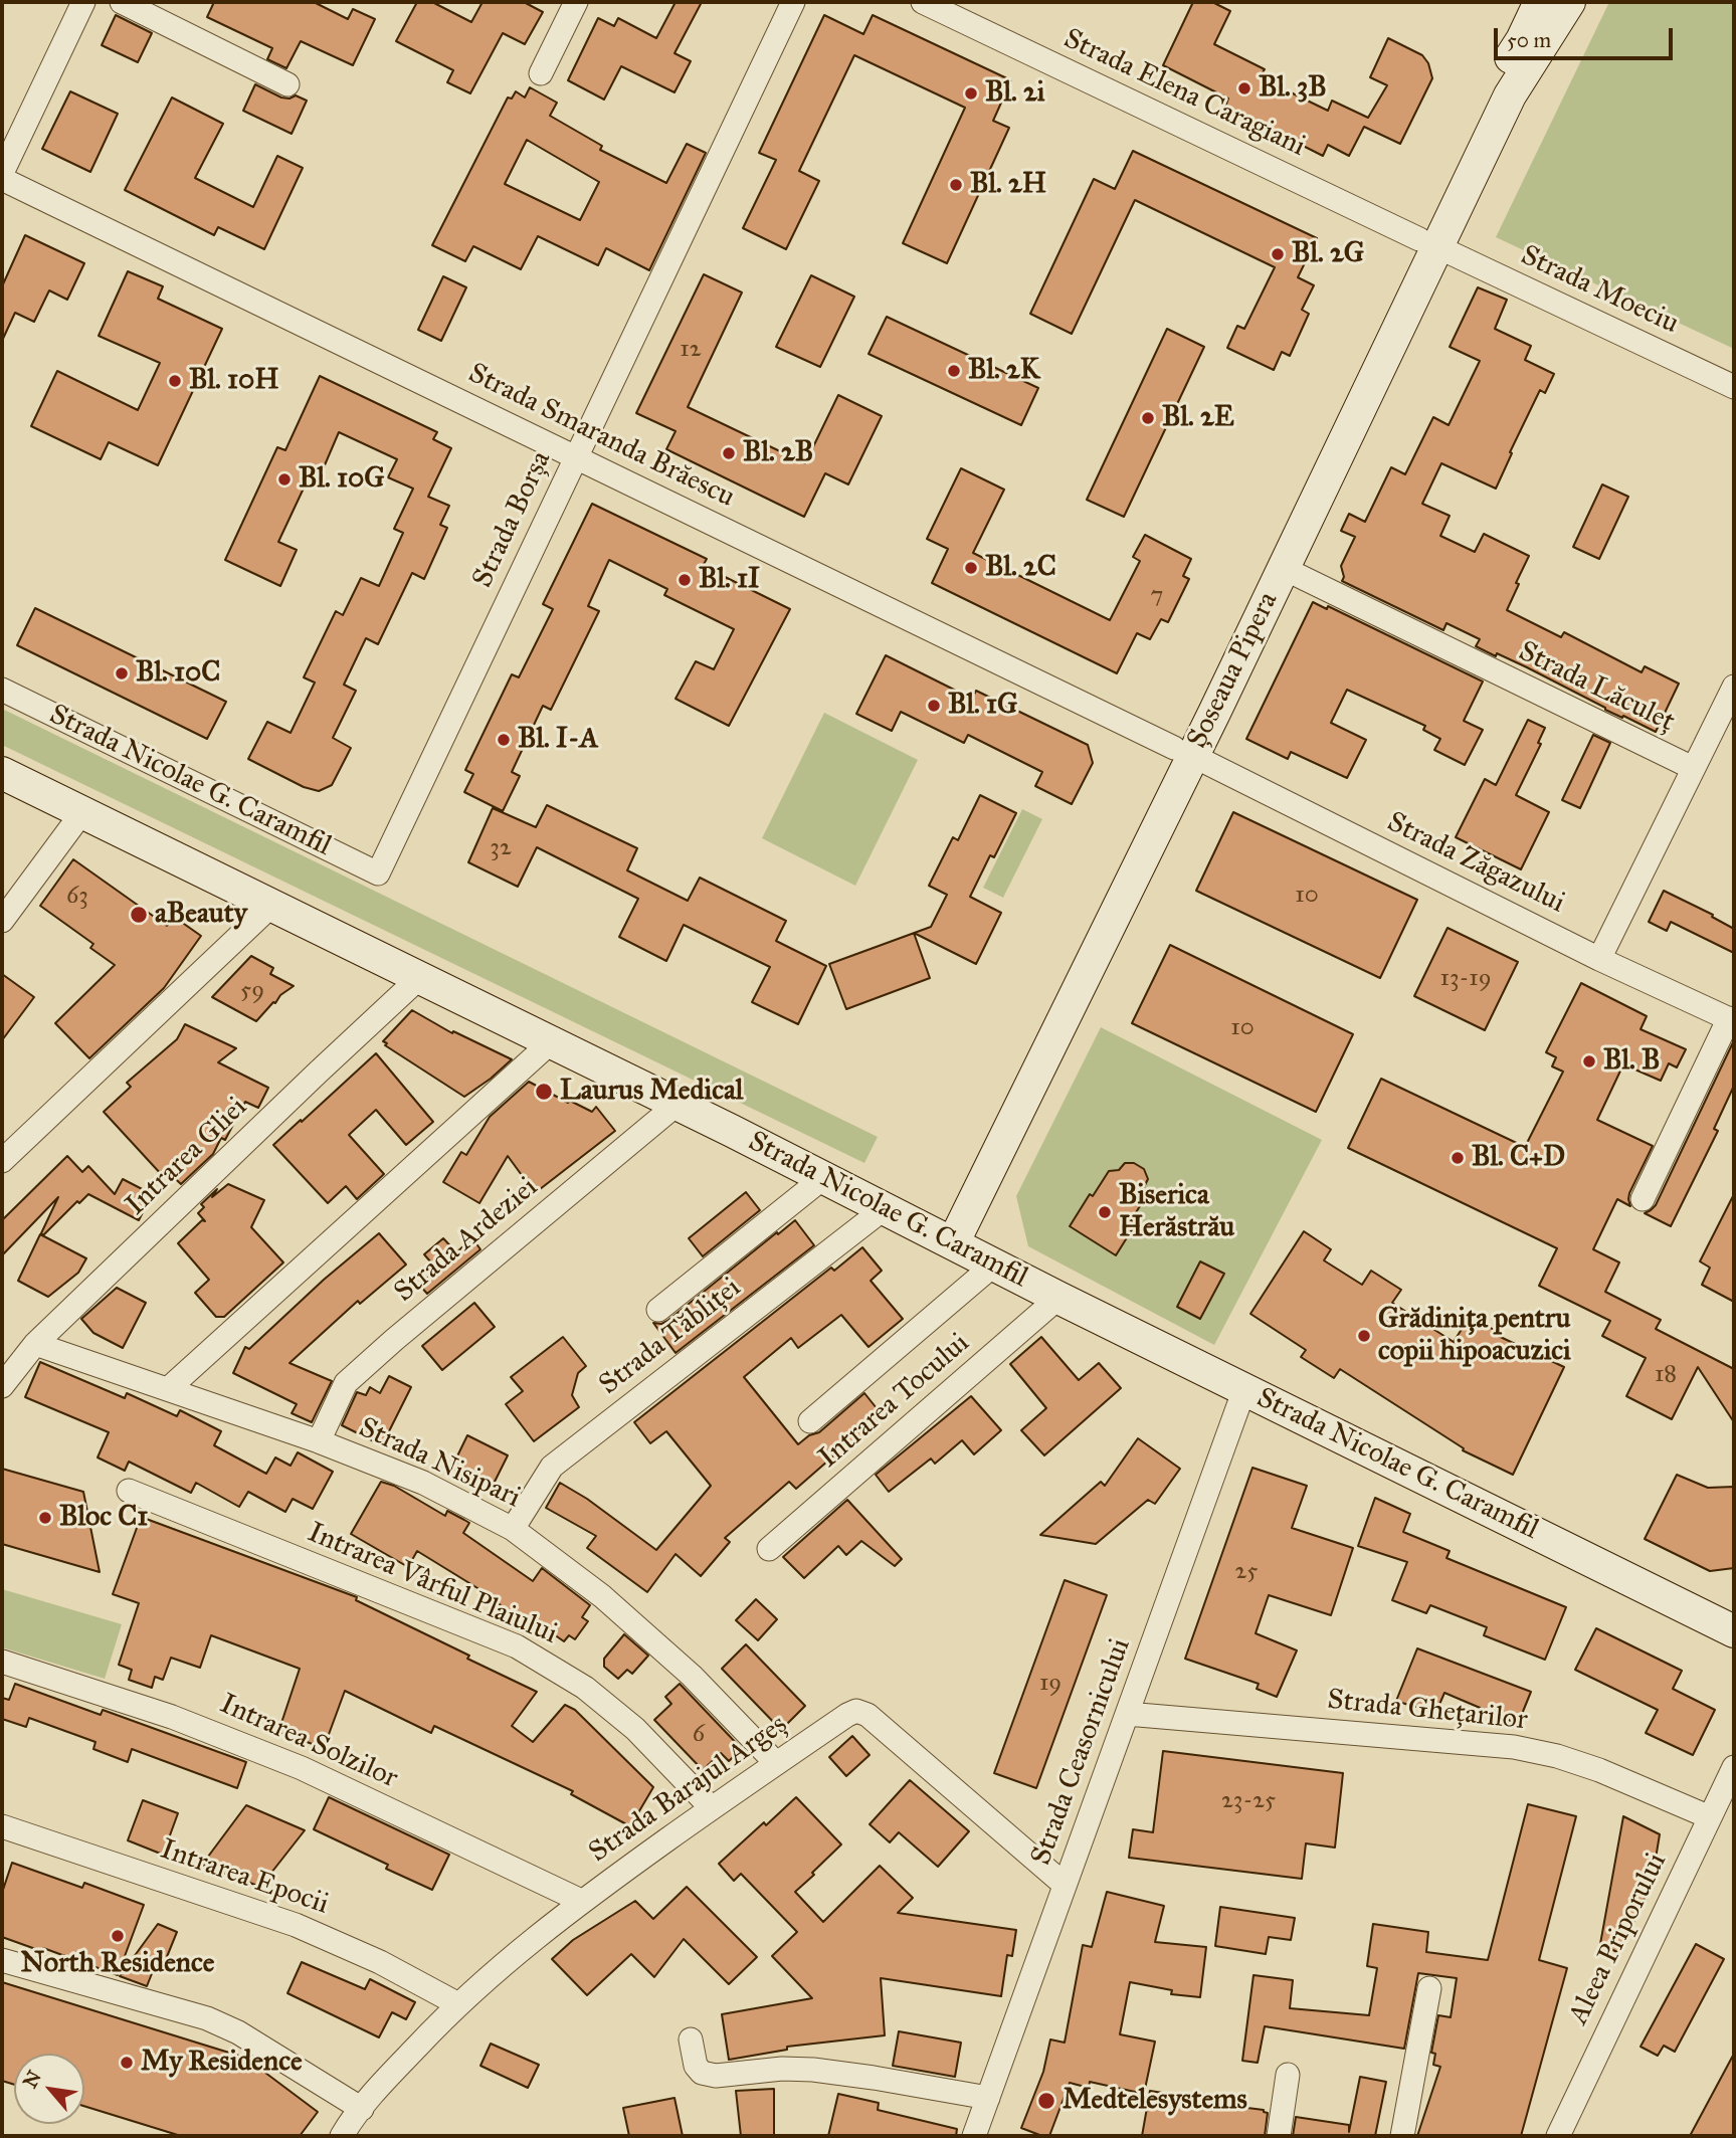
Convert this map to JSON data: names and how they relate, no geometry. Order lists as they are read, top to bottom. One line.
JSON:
{"streets":{"main road":["Șoseaua Pipera","Strada Nicolae G. Caramfil"],"street":["Strada Elena Caragiani","Strada Moeciu","Strada Smaranda Brăescu","Strada Borșa","Strada Lăculeț","Strada Zăgazului","Intrarea Gliei","Strada Ardeziei","Strada Tăbliței","Intrarea Tocului","Strada Nisipari","Intrarea Vârful Plaiului","Strada Ghețarilor","Intrarea Solzilor","Strada Ceasornicului","Strada Barajul Argeș","Intrarea Epocii","Aleea Priporului"]},"crossings":[["Strada Elena Caragiani","Strada Moeciu"],["Strada Elena Caragiani","Șoseaua Pipera"],["Strada Moeciu","Șoseaua Pipera"],["Strada Smaranda Brăescu","Strada Borșa"],["Strada Smaranda Brăescu","Șoseaua Pipera"],["Strada Smaranda Brăescu","Strada Zăgazului"],["Strada Borșa","Strada Nicolae G. Caramfil"],["Șoseaua Pipera","Strada Lăculeț"],["Șoseaua Pipera","Strada Nicolae G. Caramfil"],["Șoseaua Pipera","Strada Zăgazului"],["Strada Lăculeț","Strada Zăgazului"],["Strada Nicolae G. Caramfil","Intrarea Gliei"],["Strada Nicolae G. Caramfil","Strada Ardeziei"],["Strada Nicolae G. Caramfil","Strada Tăbliței"],["Strada Nicolae G. Caramfil","Intrarea Tocului"],["Strada Nicolae G. Caramfil","Strada Ceasornicului"],["Intrarea Gliei","Strada Nisipari"],["Strada Ardeziei","Strada Nisipari"],["Strada Tăbliței","Strada Nisipari"],["Strada Nisipari","Strada Barajul Argeș"],["Intrarea Vârful Plaiului","Strada Barajul Argeș"],["Strada Ghețarilor","Strada Ceasornicului"],["Strada Ghețarilor","Aleea Priporului"],["Intrarea Solzilor","Strada Barajul Argeș"],["Strada Ceasornicului","Strada Barajul Argeș"],["Strada Barajul Argeș","Intrarea Epocii"]],"places":["Bl. 3B","Bl. 2i","Bl. 2H","Bl. 2G","Bl. 2K","Bl. 10H","Bl. 2E","Bl. 2B","Bl. 10G","Bl. 2C","Bl. 1I","Bl. 10C","Bl. 1G","Bl. I-A","aBeauty","Bl. B","Laurus Medical","Bl. C+D","Biserica Herăstrău","Grădinița pentru copii hipoacuzici","Bloc C1","North Residence","My Residence","Medtelesystems"],"house_numbers":["12","7","32","10","63","13-19","59","10","18","25","19","6","23-25"],"scale_bar":"50 m","north":"top left"}
